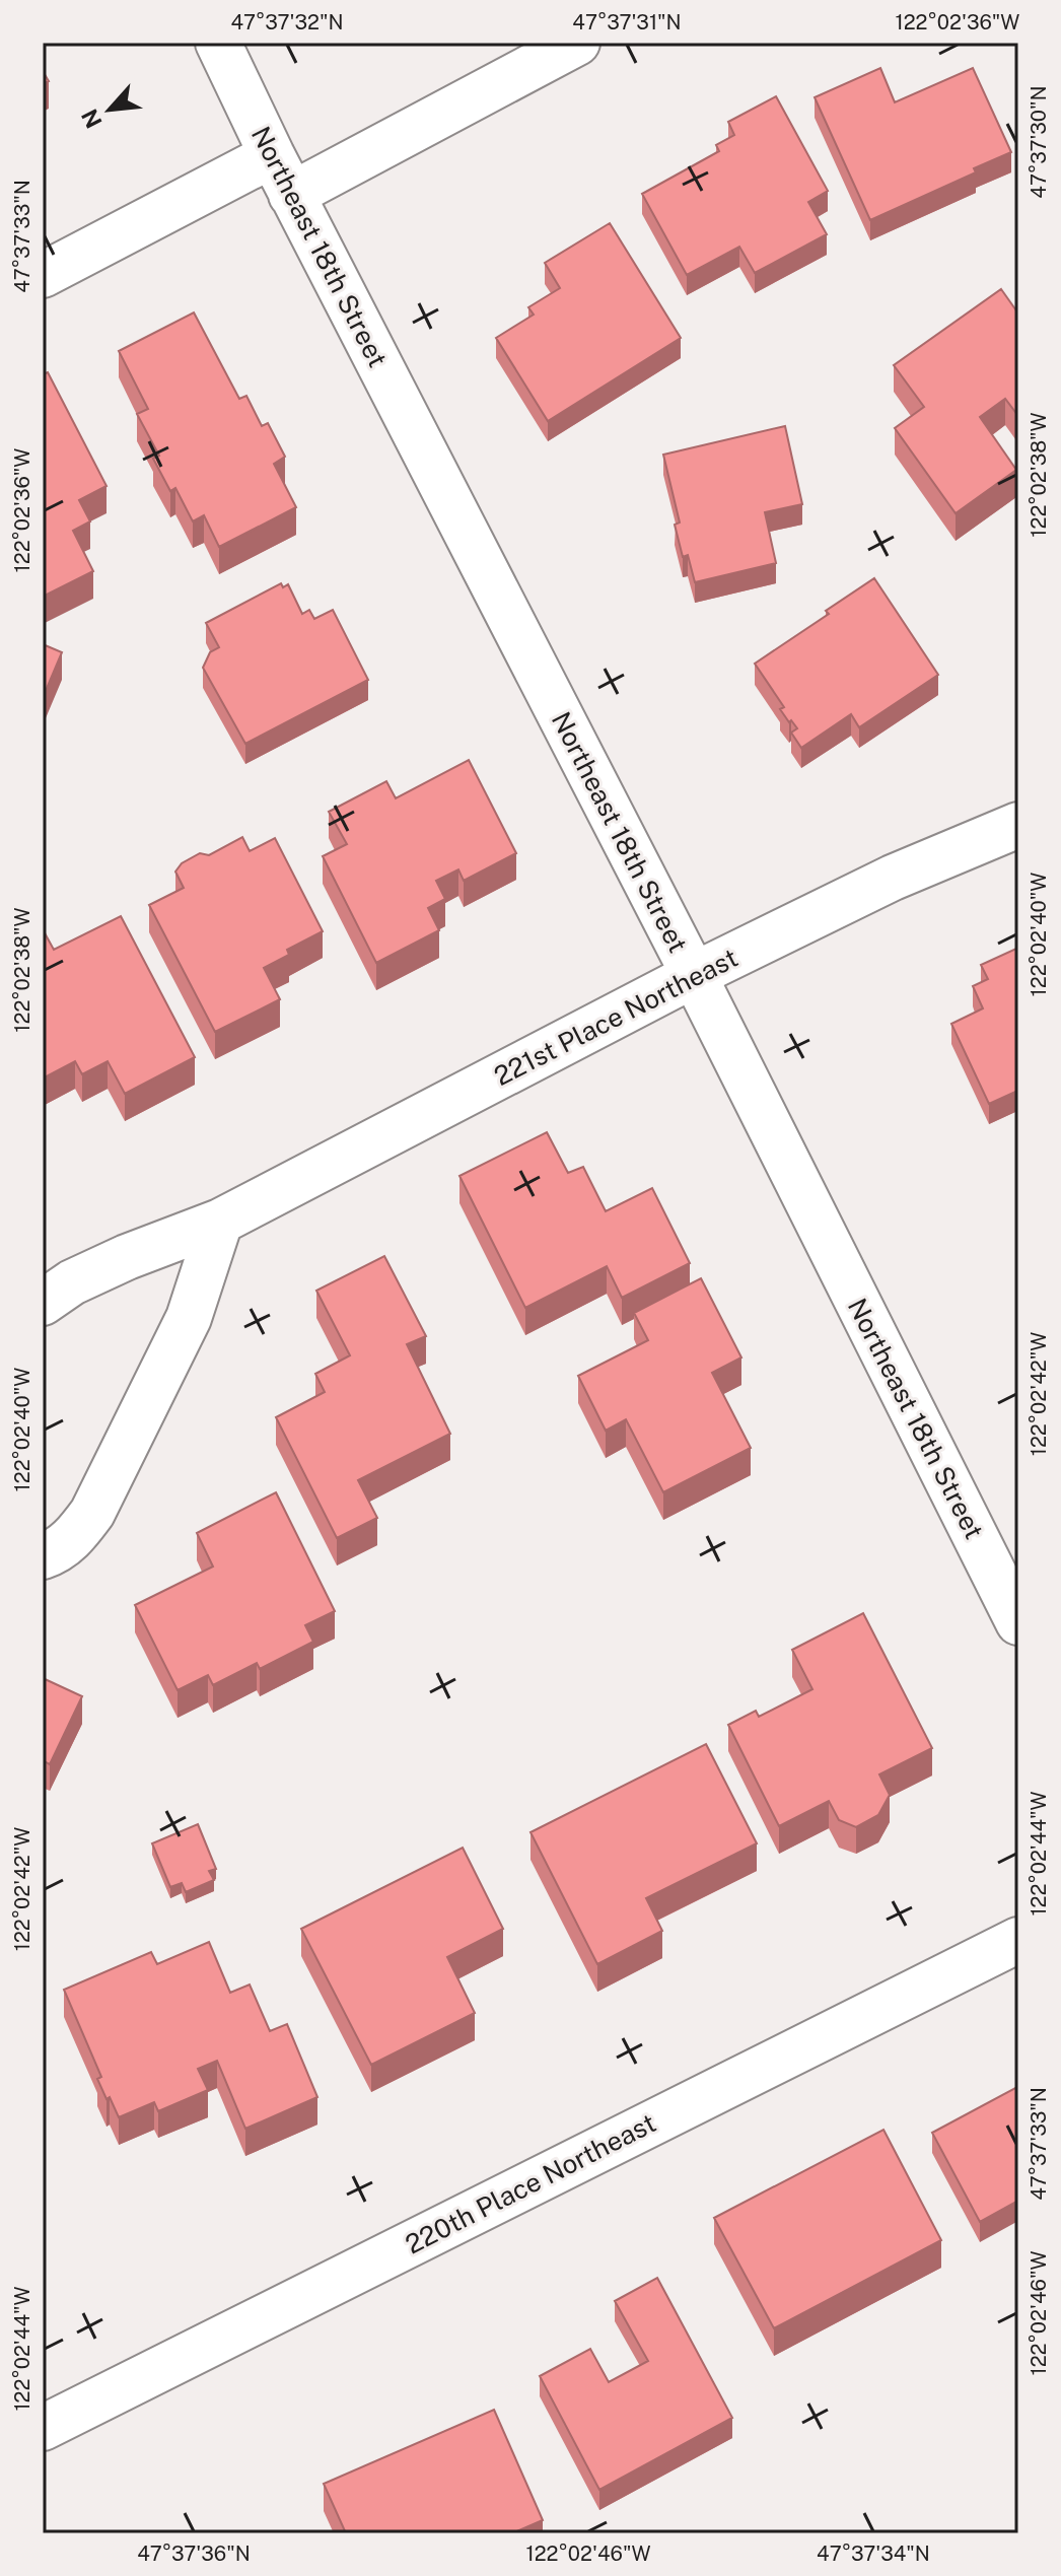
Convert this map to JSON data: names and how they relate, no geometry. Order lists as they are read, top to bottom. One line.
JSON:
{"streets":{"street":["Northeast 18th Street","221st Place Northeast","220th Place Northeast"]},"crossings":[["Northeast 18th Street","221st Place Northeast"]],"north":"bottom left","coordinates":["47°37'32\"N","47°37'31\"N","122°02'36\"W","47°37'30\"N","47°37'33\"N","122°02'38\"W","122°02'40\"W","122°02'42\"W","122°02'44\"W","122°02'46\"W","47°37'36\"N","47°37'34\"N"]}
